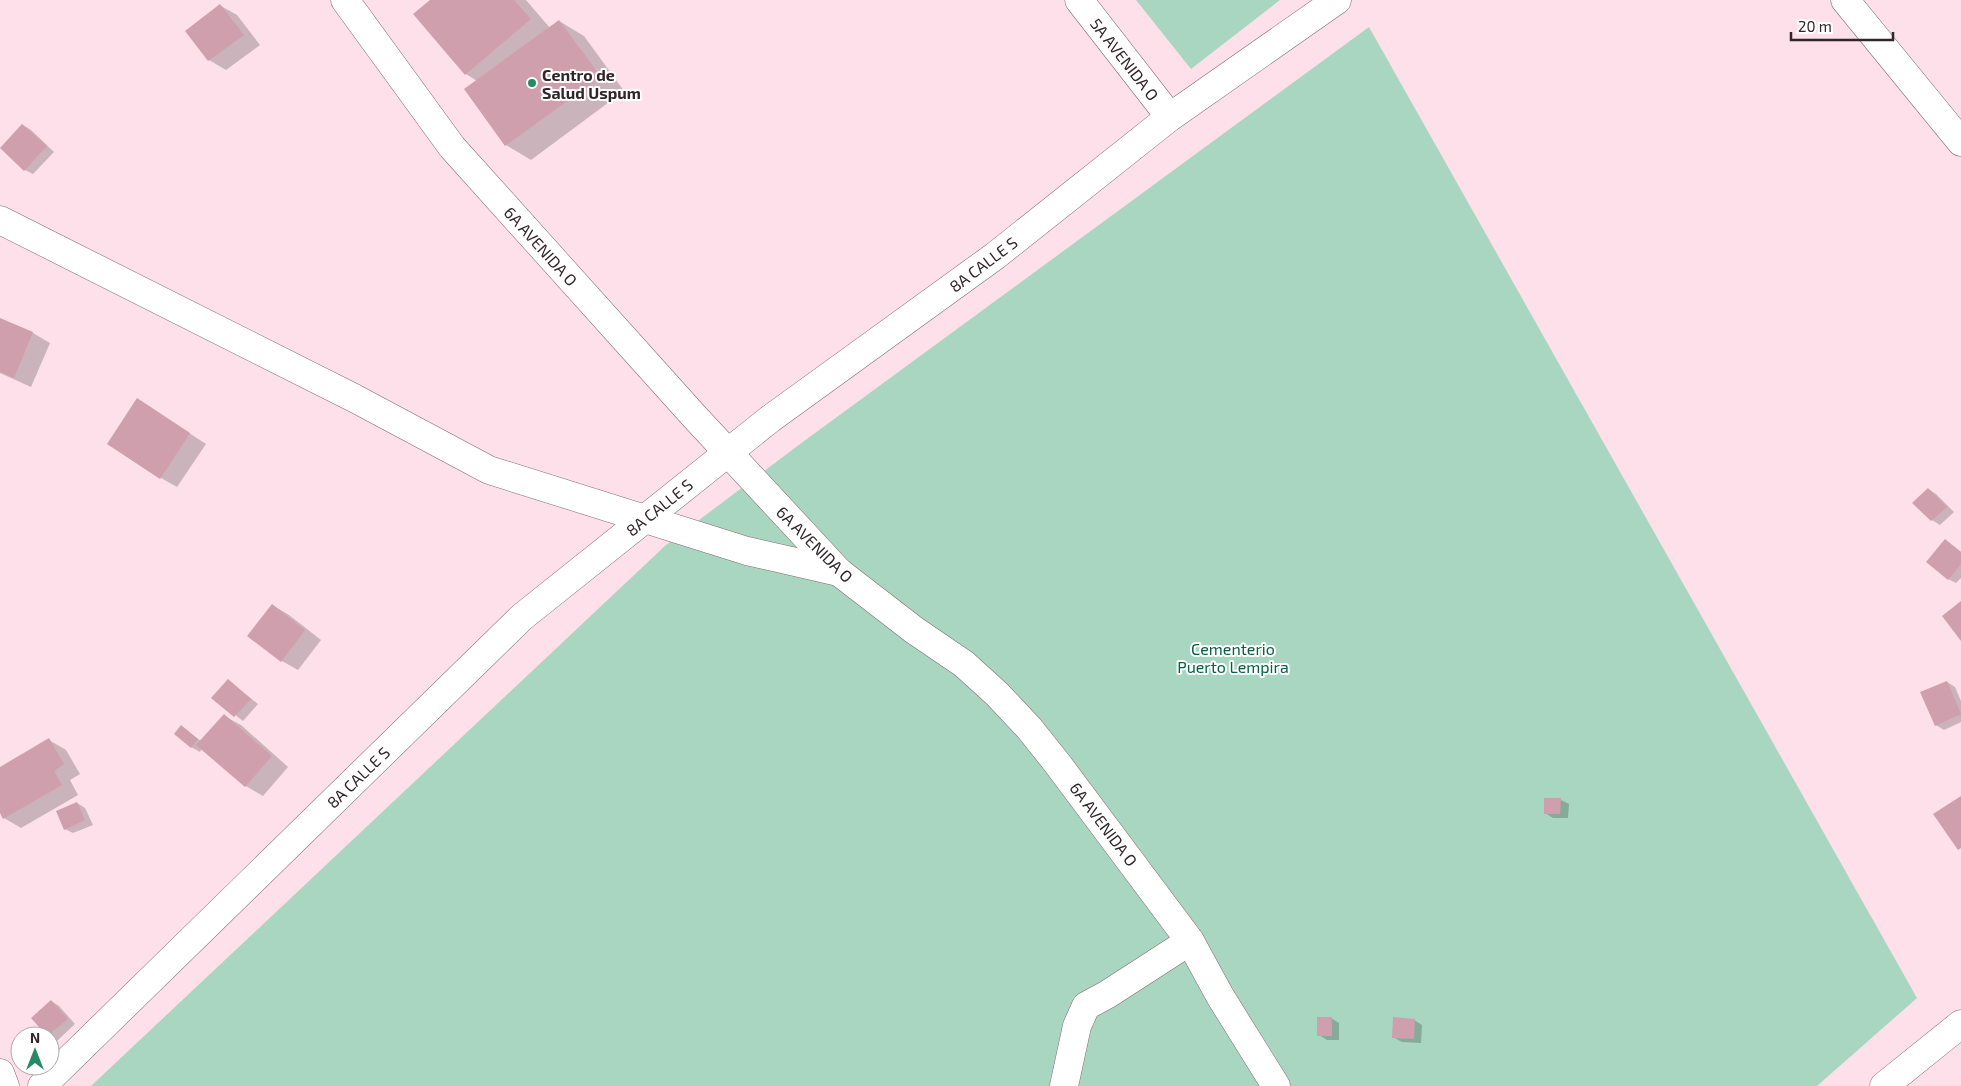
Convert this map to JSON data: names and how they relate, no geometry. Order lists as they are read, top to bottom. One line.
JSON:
{"streets":{"street":["5A AVENIDA O","6A AVENIDA O","8A CALLE S"]},"crossings":[["5A AVENIDA O","8A CALLE S"],["6A AVENIDA O","8A CALLE S"]],"parks":["Cementerio Puerto Lempira"],"places":["Centro de Salud Uspum"],"scale_bar":"20 m","north":"top"}
